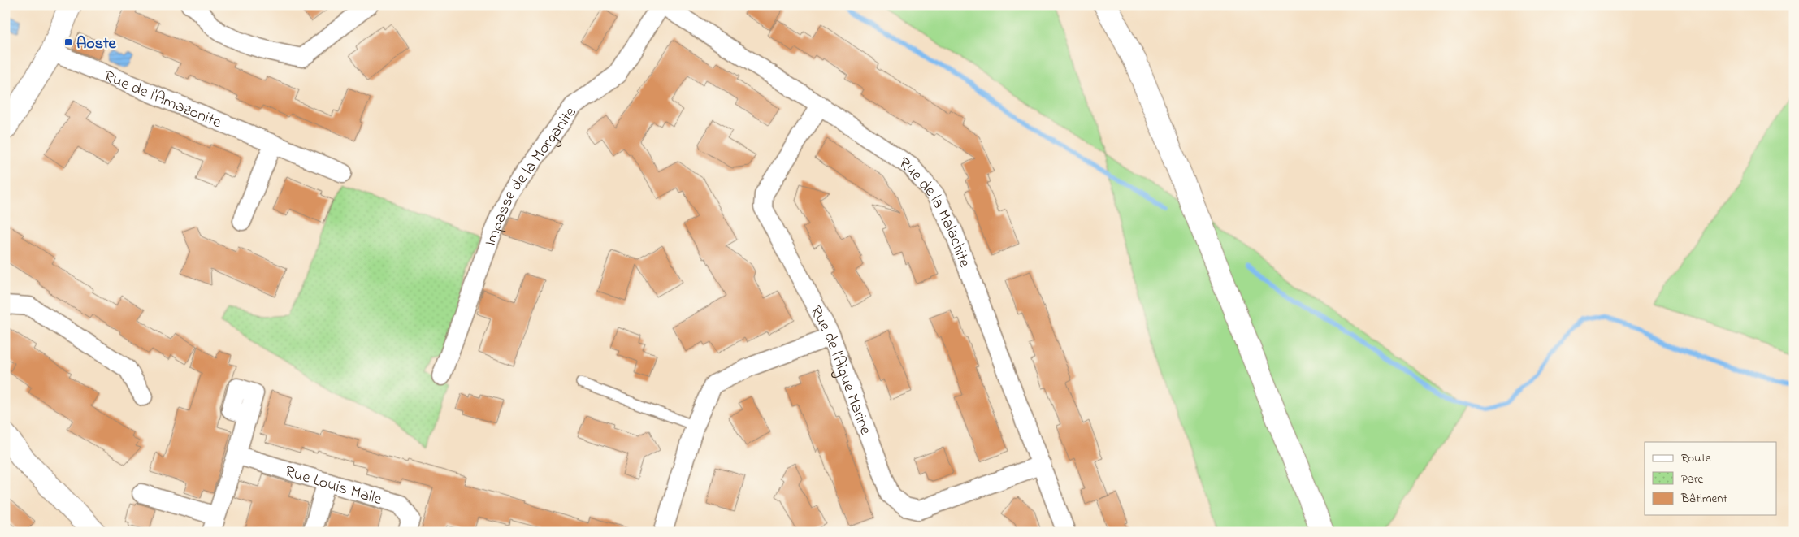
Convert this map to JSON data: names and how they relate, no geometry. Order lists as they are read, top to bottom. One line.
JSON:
{"streets":{"street":["Rue de l'Amazonite","Impasse de la Morganite","Rue de la Malachite","Rue de l'Aigue Marine","Rue Louis Malle"]},"crossings":[["Impasse de la Morganite","Rue de la Malachite"],["Rue de la Malachite","Rue de l'Aigue Marine"]],"places":{"transit":["Aoste"]},"legend":["Route","Parc","Bâtiment"]}
